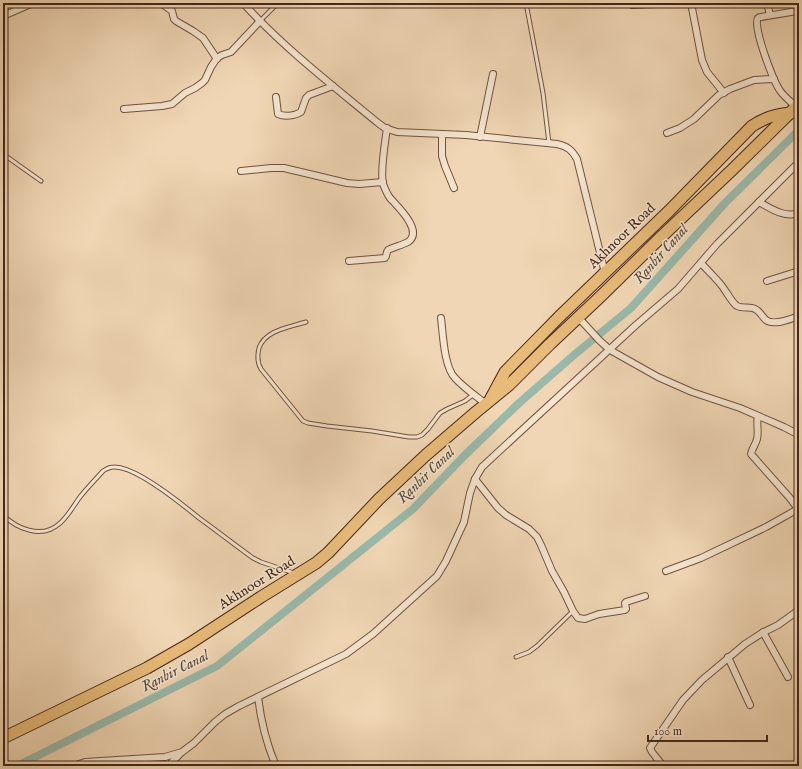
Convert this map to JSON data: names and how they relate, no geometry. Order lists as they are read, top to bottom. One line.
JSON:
{"streets":{"highway":["Akhnoor Road"]},"water":["Ranbir Canal"],"scale_bar":"100 m"}
